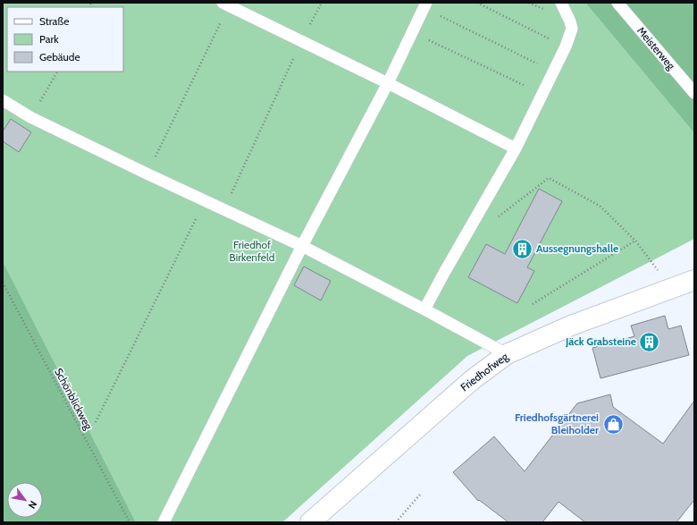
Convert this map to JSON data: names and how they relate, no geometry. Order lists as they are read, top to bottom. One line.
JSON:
{"streets":{"street":["Friedhofweg"],"lane":["Meisterweg"],"path":["Schönblickweg"]},"parks":["Friedhof Birkenfeld"],"places":{"building":["Aussegnungshalle","Jäck Grabsteine"],"shop":["Friedhofsgärtnerei Bleiholder"]},"legend":["Straße","Park","Gebäude"],"north":"bottom right"}
